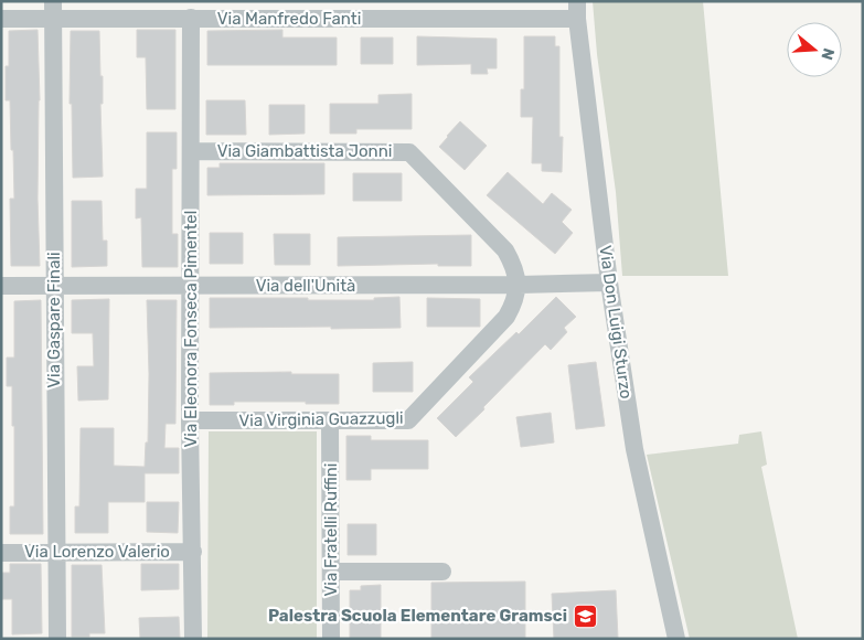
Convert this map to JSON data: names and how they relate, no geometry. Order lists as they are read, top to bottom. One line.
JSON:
{"streets":{"street":["Via Manfredo Fanti","Via Giambattista Jonni","Via dell'Unità","Via Gaspare Finali","Via Don Luigi Sturzo","Via Eleonora Fonseca Pimentel","Via Virginia Guazzugli","Via Fratelli Ruffini","Via Lorenzo Valerio"]},"crossings":[["Via Manfredo Fanti","Via Gaspare Finali"],["Via Manfredo Fanti","Via Don Luigi Sturzo"],["Via Manfredo Fanti","Via Eleonora Fonseca Pimentel"],["Via Giambattista Jonni","Via dell'Unità"],["Via Giambattista Jonni","Via Eleonora Fonseca Pimentel"],["Via Giambattista Jonni","Via Virginia Guazzugli"],["Via dell'Unità","Via Gaspare Finali"],["Via dell'Unità","Via Don Luigi Sturzo"],["Via dell'Unità","Via Eleonora Fonseca Pimentel"],["Via dell'Unità","Via Virginia Guazzugli"],["Via Gaspare Finali","Via Lorenzo Valerio"],["Via Eleonora Fonseca Pimentel","Via Virginia Guazzugli"],["Via Eleonora Fonseca Pimentel","Via Lorenzo Valerio"],["Via Virginia Guazzugli","Via Fratelli Ruffini"]],"places":{"school or university":["Palestra Scuola Elementare Gramsci"]},"north":"right"}
